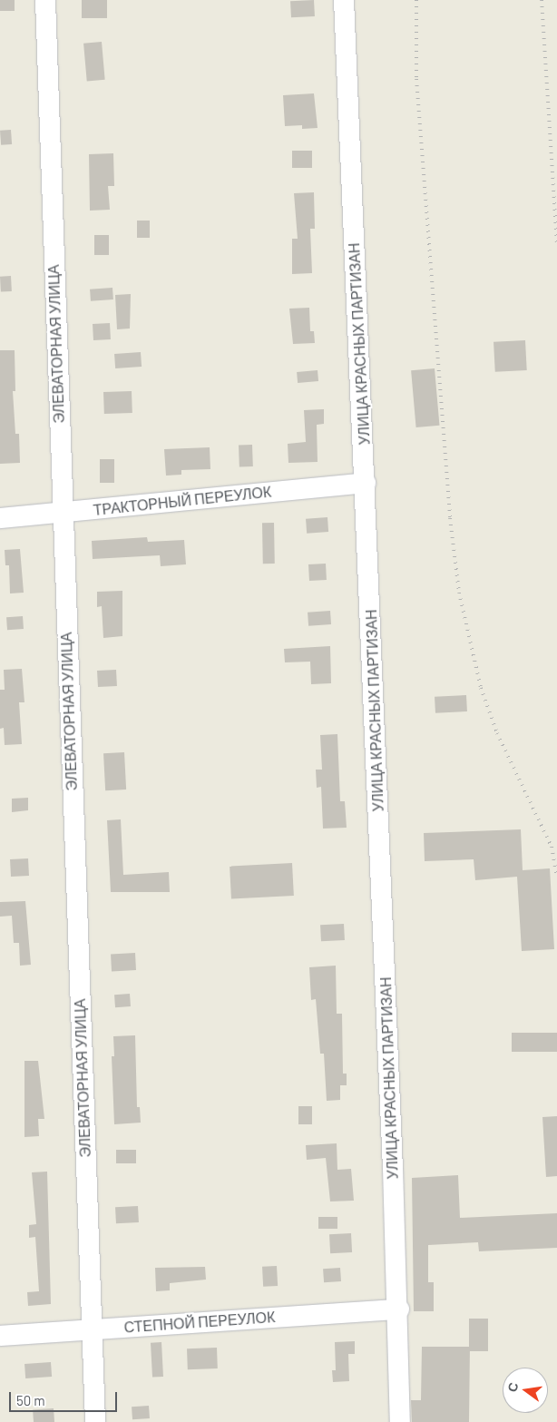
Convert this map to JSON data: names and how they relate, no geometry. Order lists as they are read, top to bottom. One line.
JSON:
{"streets":{"street":["ЭЛЕВАТОРНАЯ УЛИЦА","УЛИЦА КРАСНЫХ ПАРТИЗАН","ТРАКТОРНЫЙ ПЕРЕУЛОК","СТЕПНОЙ ПЕРЕУЛОК"]},"crossings":[["ЭЛЕВАТОРНАЯ УЛИЦА","ТРАКТОРНЫЙ ПЕРЕУЛОК"],["ЭЛЕВАТОРНАЯ УЛИЦА","СТЕПНОЙ ПЕРЕУЛОК"],["УЛИЦА КРАСНЫХ ПАРТИЗАН","ТРАКТОРНЫЙ ПЕРЕУЛОК"],["УЛИЦА КРАСНЫХ ПАРТИЗАН","СТЕПНОЙ ПЕРЕУЛОК"]],"scale_bar":"50 m","north":"left"}
